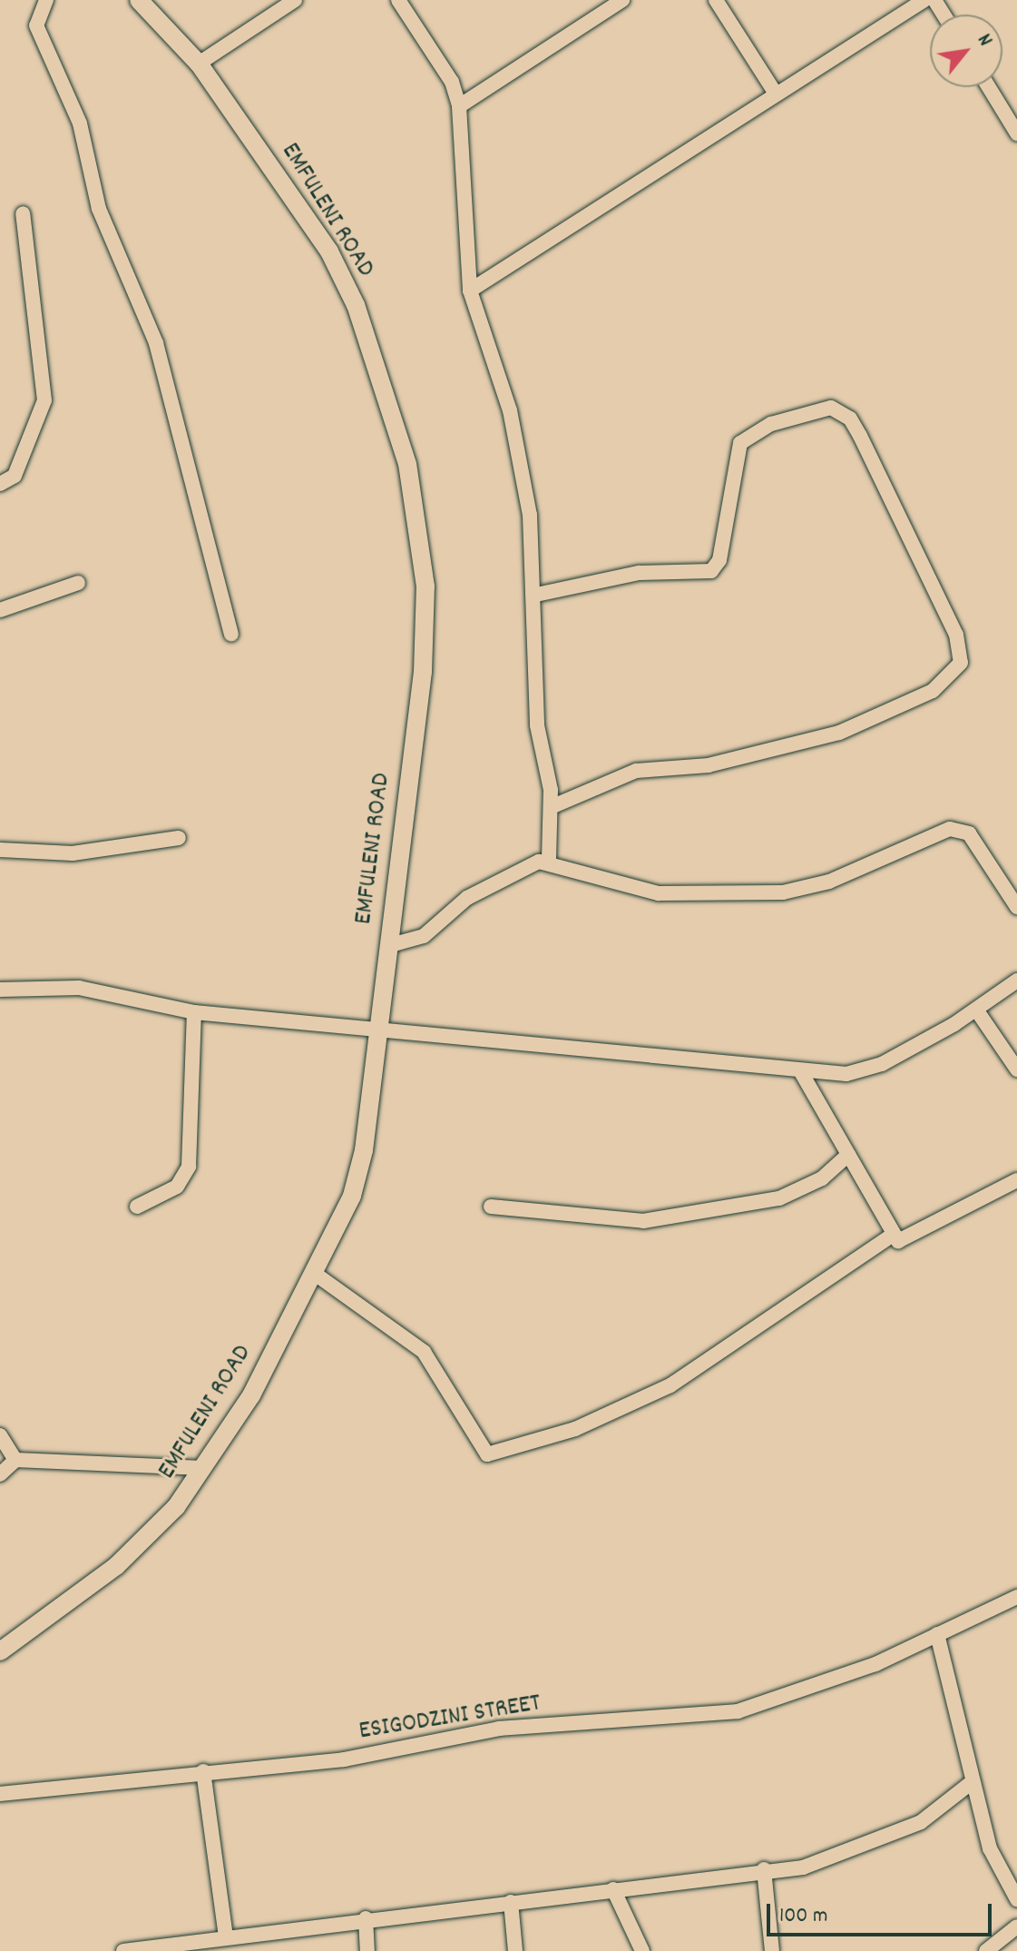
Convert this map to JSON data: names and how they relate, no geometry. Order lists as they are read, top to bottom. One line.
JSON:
{"streets":{"street":["EMFULENI ROAD","ESIGODZINI STREET"]},"scale_bar":"100 m","north":"top right"}
